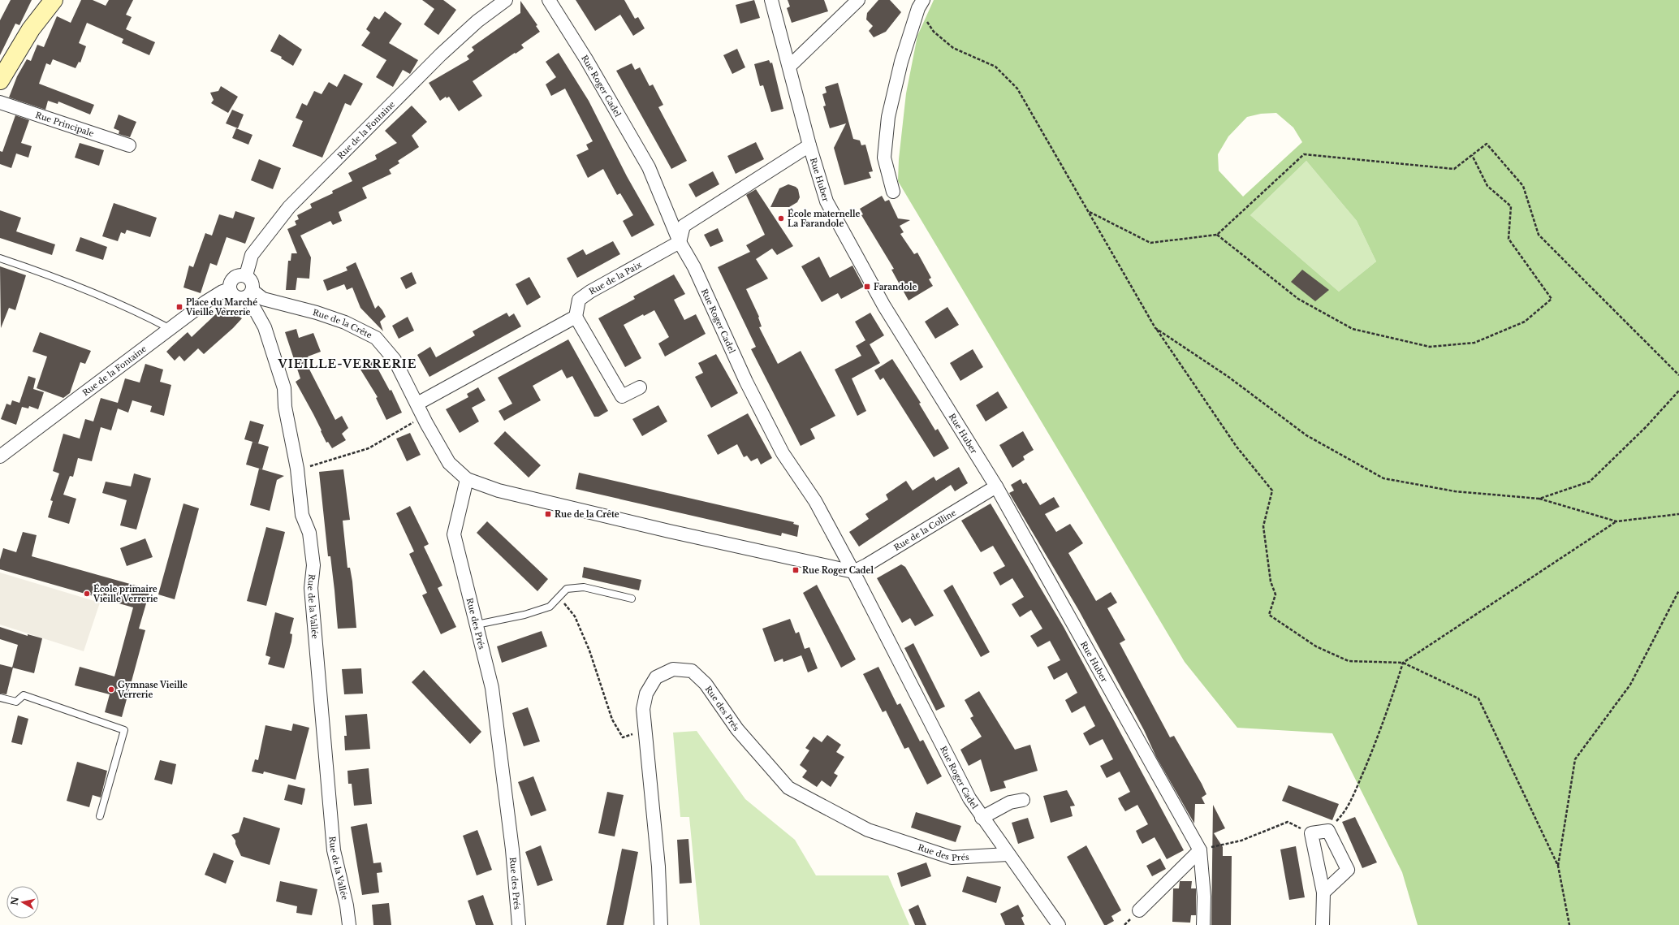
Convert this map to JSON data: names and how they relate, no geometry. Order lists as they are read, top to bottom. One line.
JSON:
{"streets":{"street":["Rue Roger Cadel","Rue Principale","Rue de la Fontaine","Rue Huber","Rue de la Paix","Rue de la Crête","Rue de la Colline","Rue de la Vallée","Rue des Prés"]},"crossings":[["Rue Roger Cadel","Rue de la Paix"],["Rue Roger Cadel","Rue de la Crête"],["Rue Roger Cadel","Rue de la Colline"],["Rue Roger Cadel","Rue des Prés"],["Rue de la Fontaine","Rue de la Crête"],["Rue de la Fontaine","Rue de la Vallée"],["Rue Huber","Rue de la Colline"],["Rue de la Crête","Rue de la Colline"],["Rue de la Crête","Rue de la Vallée"],["Rue de la Crête","Rue des Prés"]],"districts":["VIEILLE-VERRERIE"],"places":{"other":["École maternelle La Farandole","École primaire Vieille Verrerie","Gymnase Vieille Verrerie"],"transit":["Farandole","Place du Marché Vieille Verrerie","Rue de la Crête","Rue Roger Cadel"]},"north":"left"}
